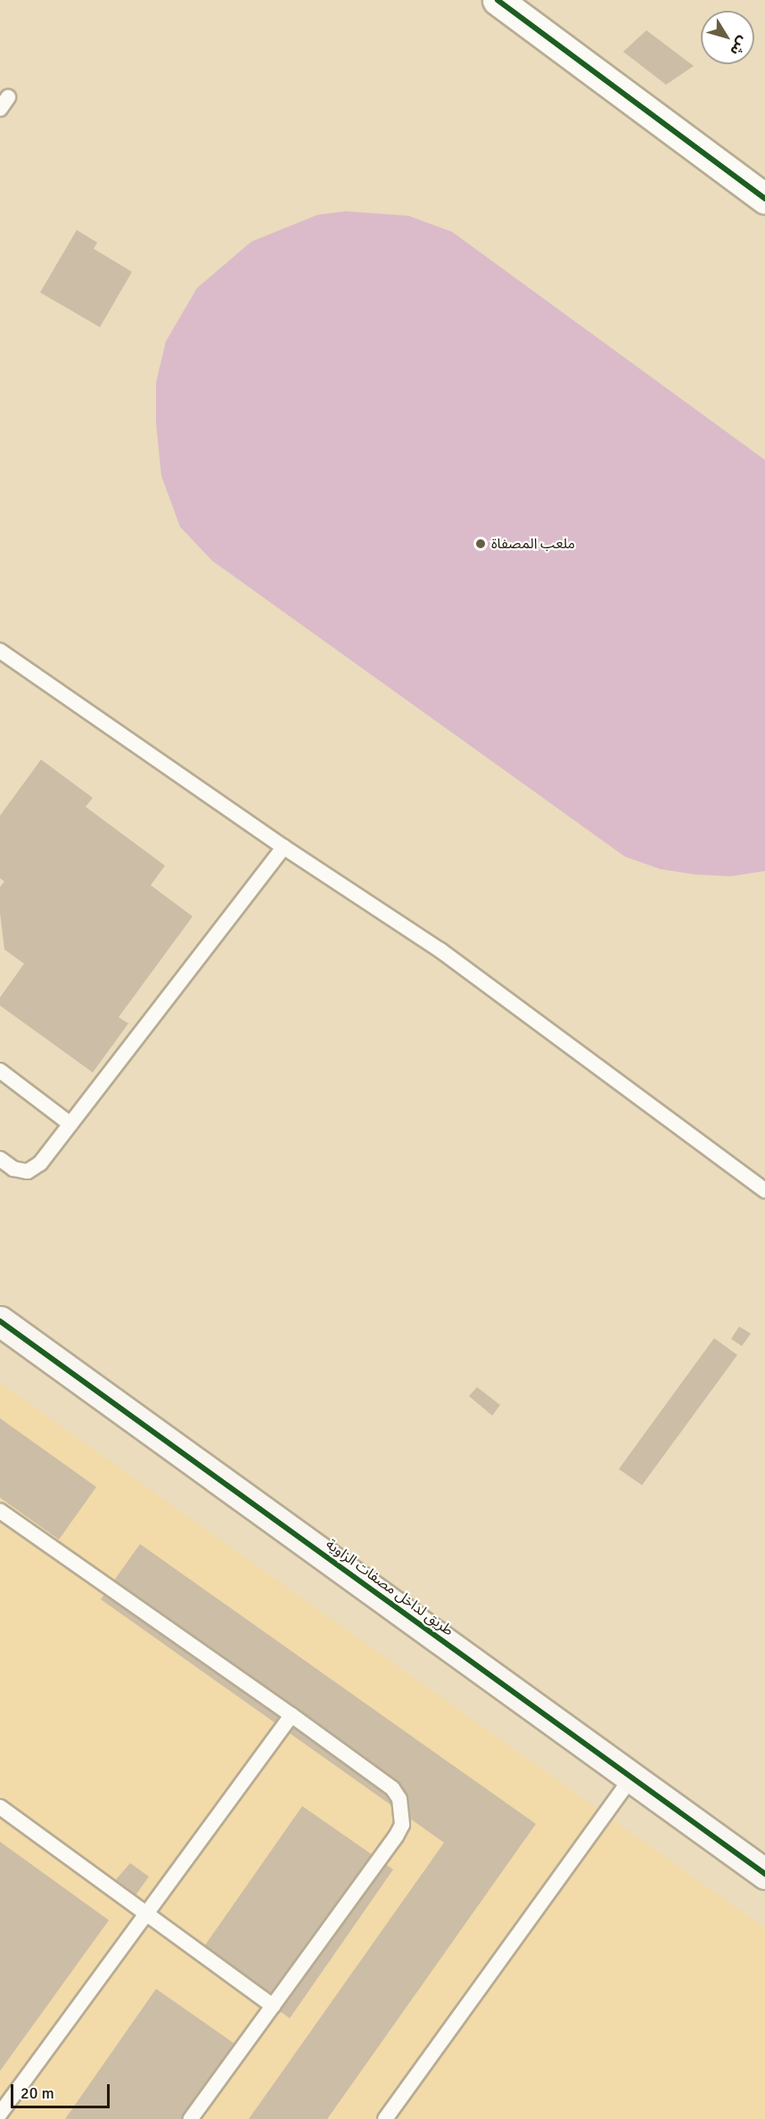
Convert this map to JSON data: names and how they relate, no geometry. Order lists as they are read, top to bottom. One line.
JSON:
{"streets":{"street":["طريق لداخل مصفات الزاوية"]},"places":["ملعب المصفاة"],"scale_bar":"20 m","north":"bottom right"}
